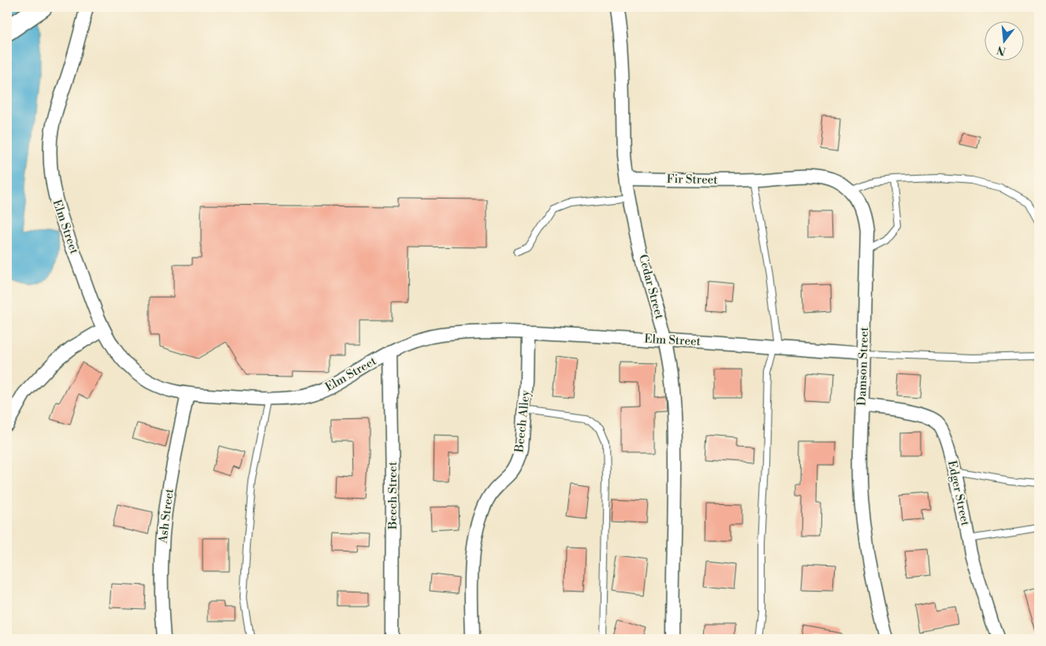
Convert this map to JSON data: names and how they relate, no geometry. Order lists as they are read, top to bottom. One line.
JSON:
{"streets":{"street":["Fir Street","Elm Street","Cedar Street","Damson Street","Beech Alley","Edger Street","Beech Street","Ash Street"]},"crossings":[["Fir Street","Cedar Street"],["Fir Street","Damson Street"],["Elm Street","Cedar Street"],["Elm Street","Damson Street"],["Elm Street","Beech Alley"],["Elm Street","Beech Street"],["Elm Street","Ash Street"],["Damson Street","Edger Street"]],"north":"bottom"}
